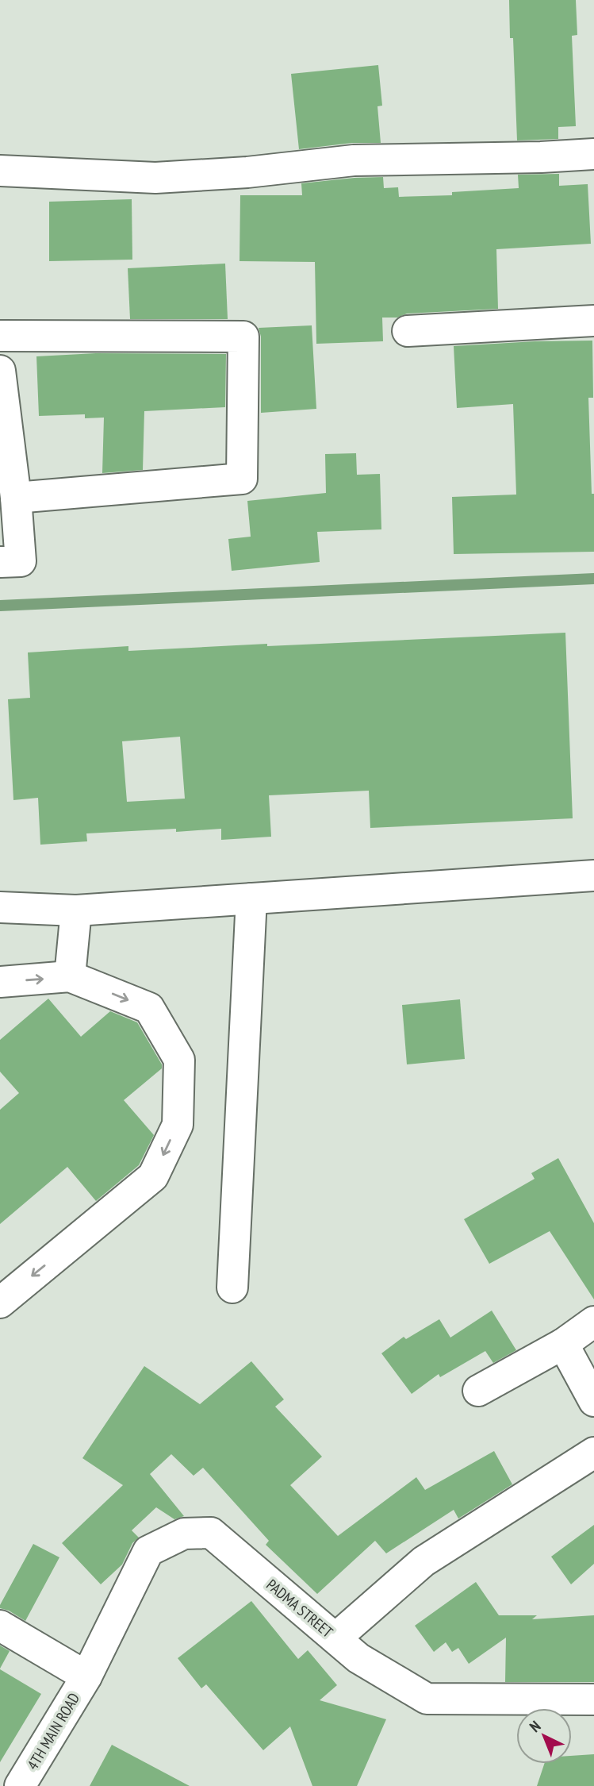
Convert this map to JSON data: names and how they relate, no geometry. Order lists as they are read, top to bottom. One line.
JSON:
{"streets":{"street":["PADMA STREET","4TH MAIN ROAD"]},"crossings":[["PADMA STREET","4TH MAIN ROAD"]],"north":"top left"}
